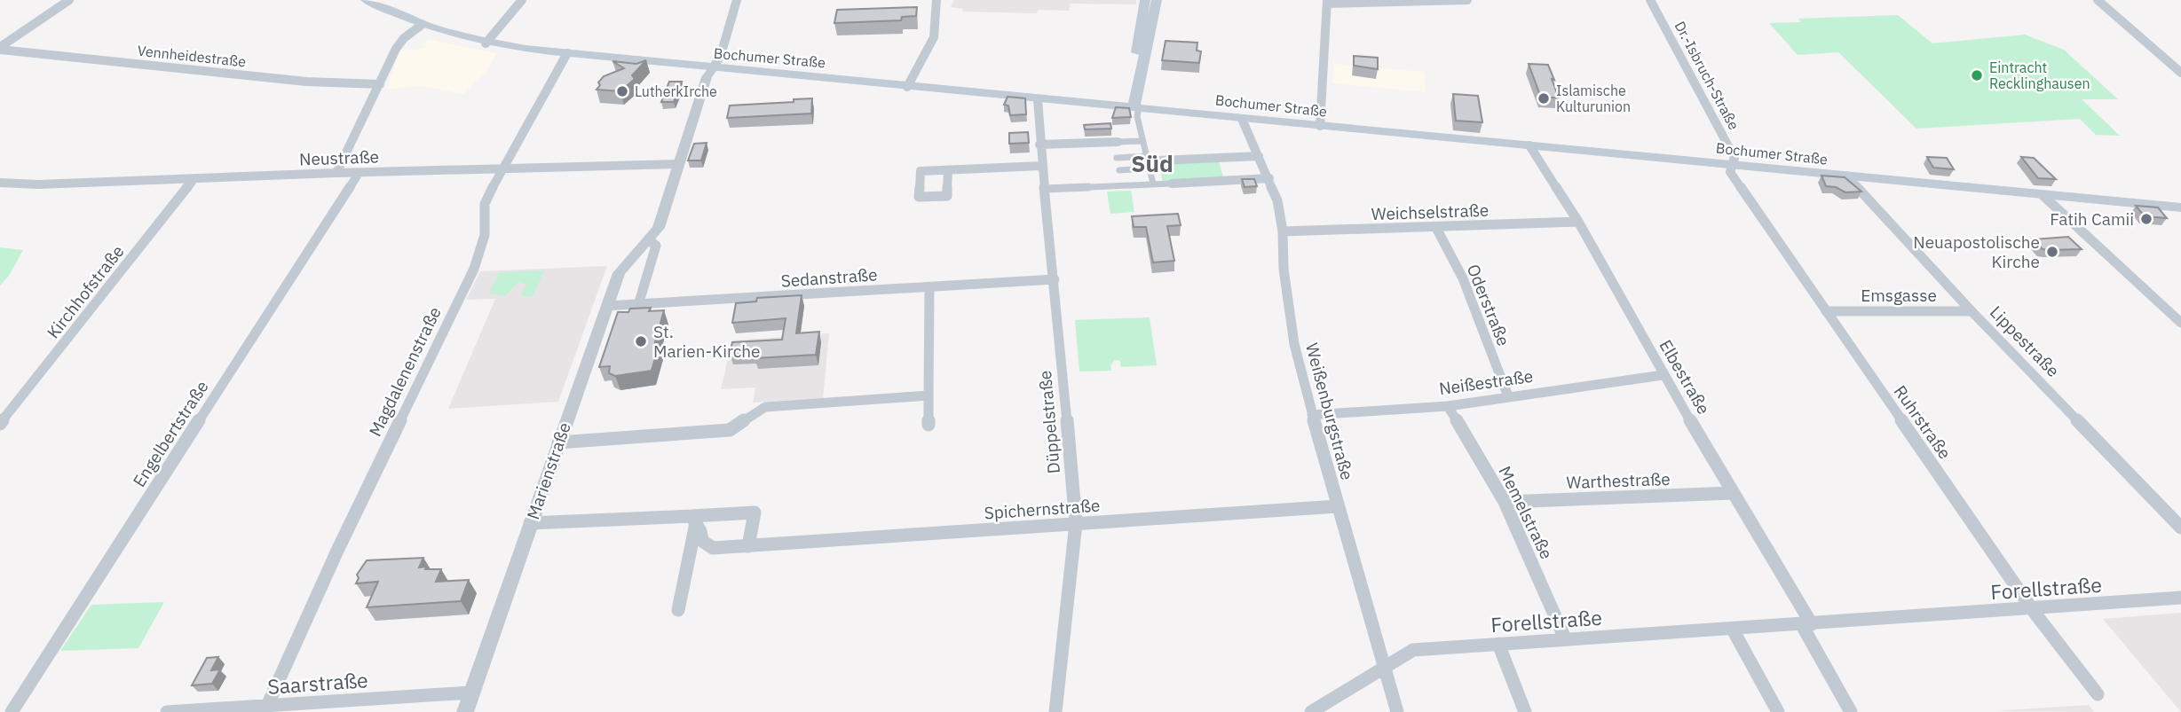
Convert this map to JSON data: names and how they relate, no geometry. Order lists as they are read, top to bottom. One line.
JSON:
{"streets":{"main road":["Bochumer Straße"],"street":["Vennheidestraße","Dr.-Isbruch-Straße","Neustraße","Weichselstraße","Sedanstraße","Kirchhofstraße","Emsgasse","Oderstraße","Lippestraße","Magdalenenstraße","Elbestraße","Neißestraße","Weißenburgstraße","Düppelstraße","Ruhrstraße","Engelbertstraße","Marienstraße","Warthestraße","Spichernstraße","Memelstraße","Forellstraße","Saarstraße"]},"crossings":[["Bochumer Straße","Dr.-Isbruch-Straße"],["Bochumer Straße","Lippestraße"],["Bochumer Straße","Magdalenenstraße"],["Bochumer Straße","Elbestraße"],["Bochumer Straße","Weißenburgstraße"],["Bochumer Straße","Düppelstraße"],["Bochumer Straße","Ruhrstraße"],["Bochumer Straße","Marienstraße"],["Dr.-Isbruch-Straße","Ruhrstraße"],["Neustraße","Kirchhofstraße"],["Neustraße","Magdalenenstraße"],["Neustraße","Engelbertstraße"],["Neustraße","Marienstraße"],["Weichselstraße","Oderstraße"],["Weichselstraße","Elbestraße"],["Weichselstraße","Weißenburgstraße"],["Sedanstraße","Düppelstraße"],["Sedanstraße","Marienstraße"],["Emsgasse","Lippestraße"],["Emsgasse","Ruhrstraße"],["Oderstraße","Neißestraße"],["Magdalenenstraße","Saarstraße"],["Elbestraße","Neißestraße"],["Elbestraße","Warthestraße"],["Elbestraße","Forellstraße"],["Neißestraße","Weißenburgstraße"],["Neißestraße","Memelstraße"],["Weißenburgstraße","Spichernstraße"],["Weißenburgstraße","Forellstraße"],["Düppelstraße","Spichernstraße"],["Ruhrstraße","Forellstraße"],["Marienstraße","Saarstraße"],["Warthestraße","Memelstraße"],["Memelstraße","Forellstraße"]],"districts":["Süd"],"places":["Eintracht Recklinghausen","LutherkIrche","Islamische Kulturunion","Fatih Camii","Neuapostolische Kirche","St. Marien-Kirche"]}
